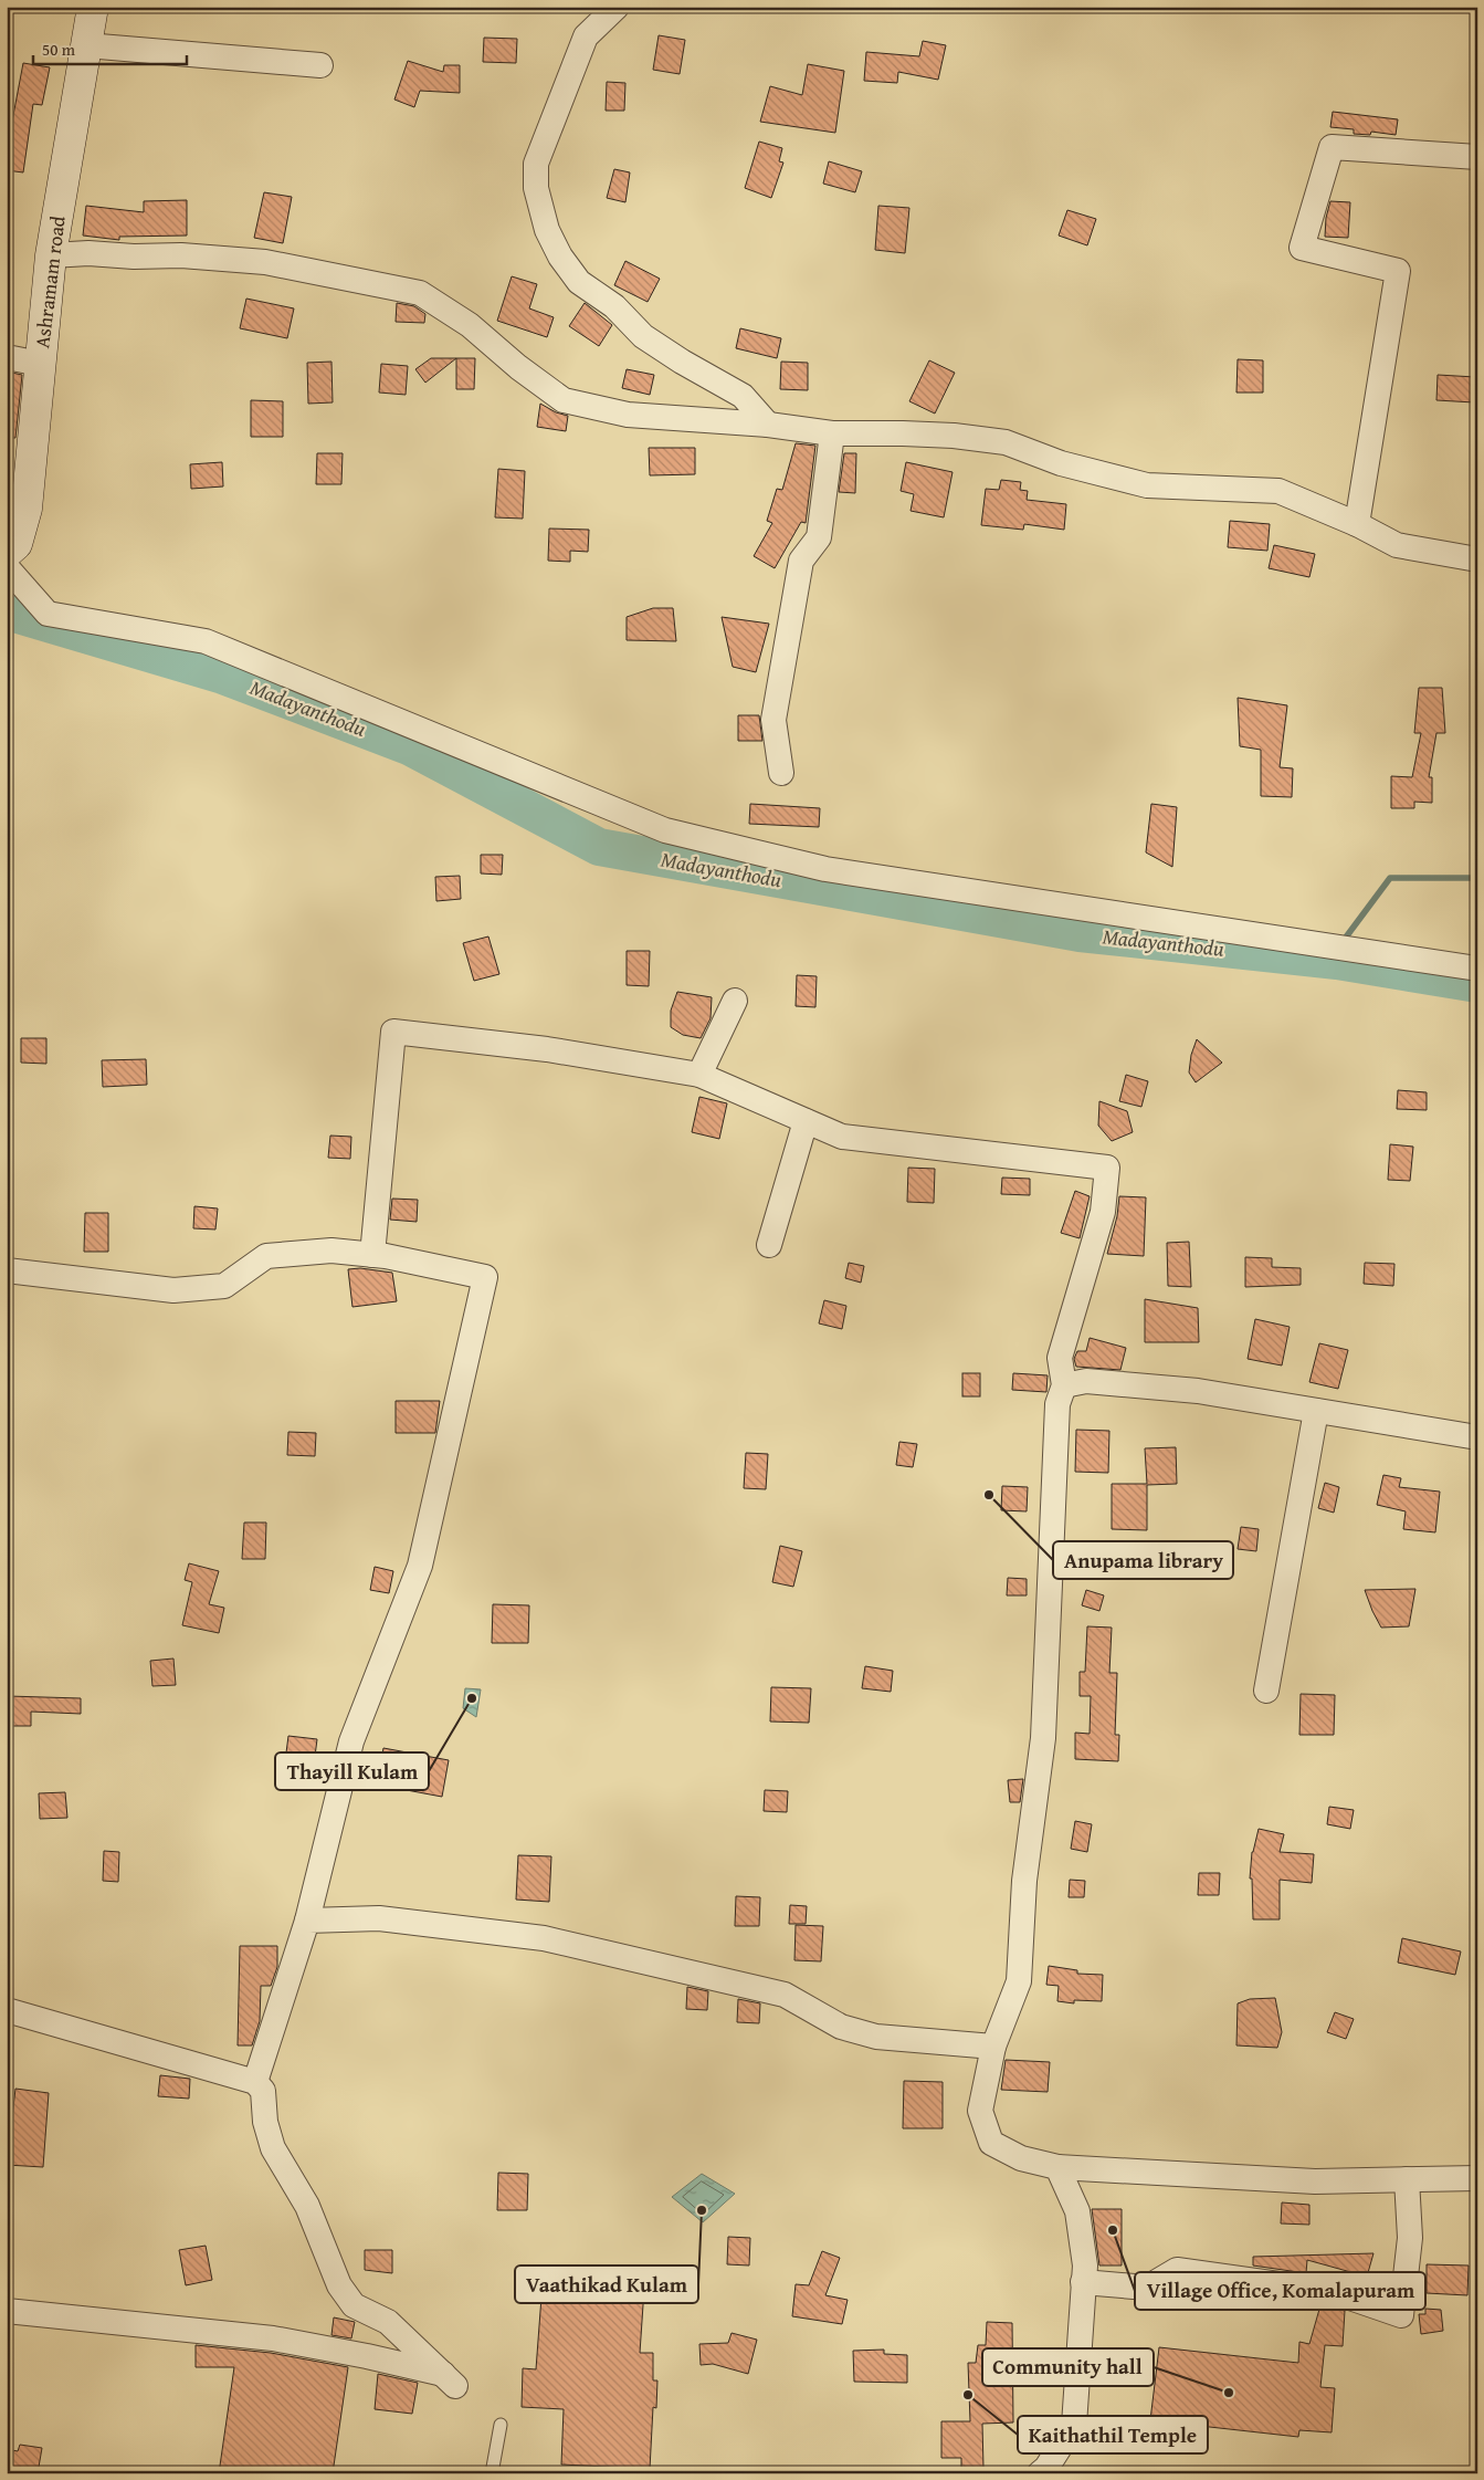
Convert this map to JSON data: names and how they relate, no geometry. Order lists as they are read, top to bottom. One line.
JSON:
{"streets":{"main road":["Ashramam road"]},"water":["Madayanthodu"],"places":["Anupama library","Thayill Kulam","Vaathikad Kulam","Village Office, Komalapuram","Community hall","Kaithathil Temple"],"scale_bar":"50 m"}
